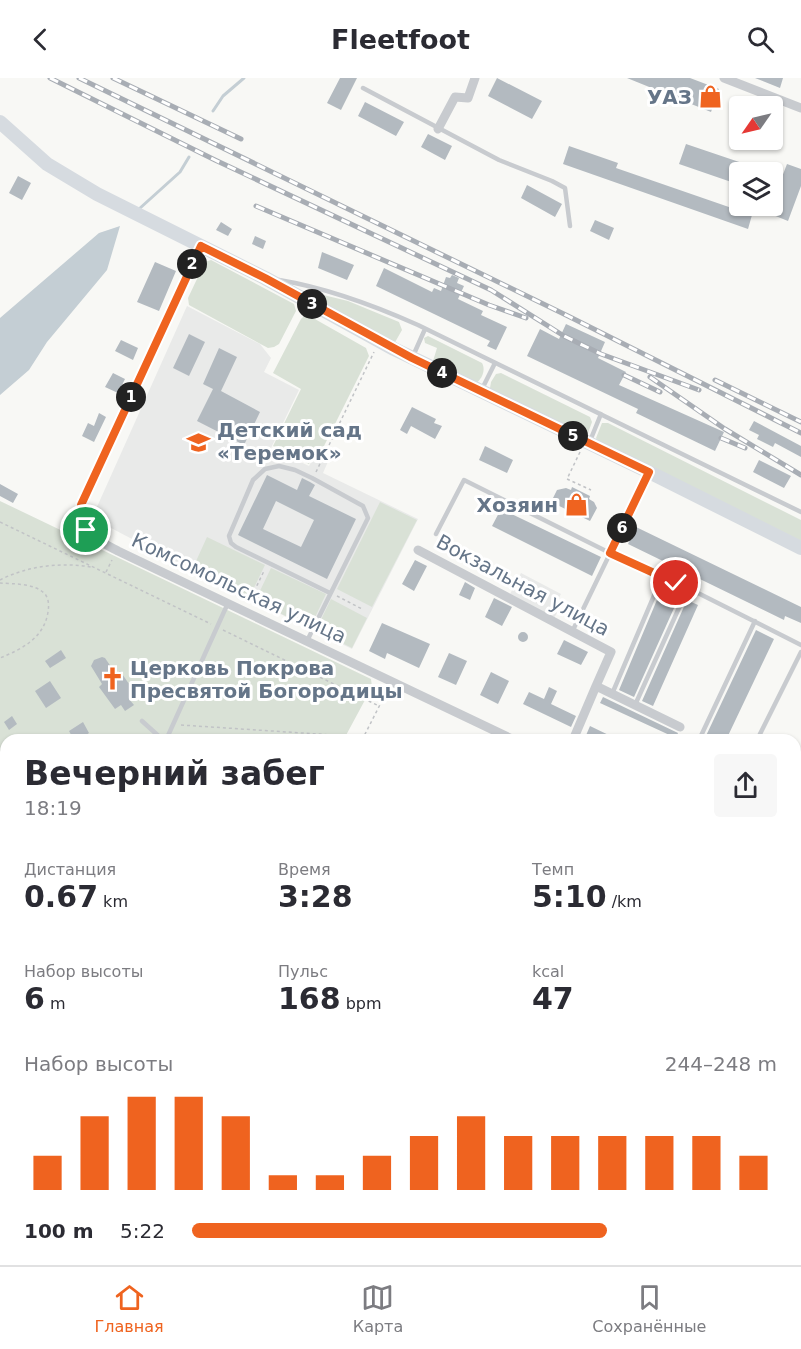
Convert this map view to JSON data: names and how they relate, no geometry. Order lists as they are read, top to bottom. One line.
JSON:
{"streets":{"street":["Вокзальная улица","Комсомольская улица"]},"places":{"shop":["УАЗ","Хозяин"],"school or university":["Детский сад «Теремок»"],"church":["Церковь Покрова Пресвятой Богородицы"]},"north":"bottom left","page":{"header":"Fleetfoot","pins":["2","3","4","1","5","6"],"heading":["Вечерний забег","18:19"],"stats":[["Дистанция","0.67 km"],["Время","3:28"],["Темп","5:10 /km"],["Набор высоты","6 m"],["Пульс","168 bpm"],["kcal","47"]],"chart":["Набор высоты","244–248 m"],"list":[{"name":"100 m","note":"5:22"}],"tabs":["Главная","Карта","Сохранённые"]}}
